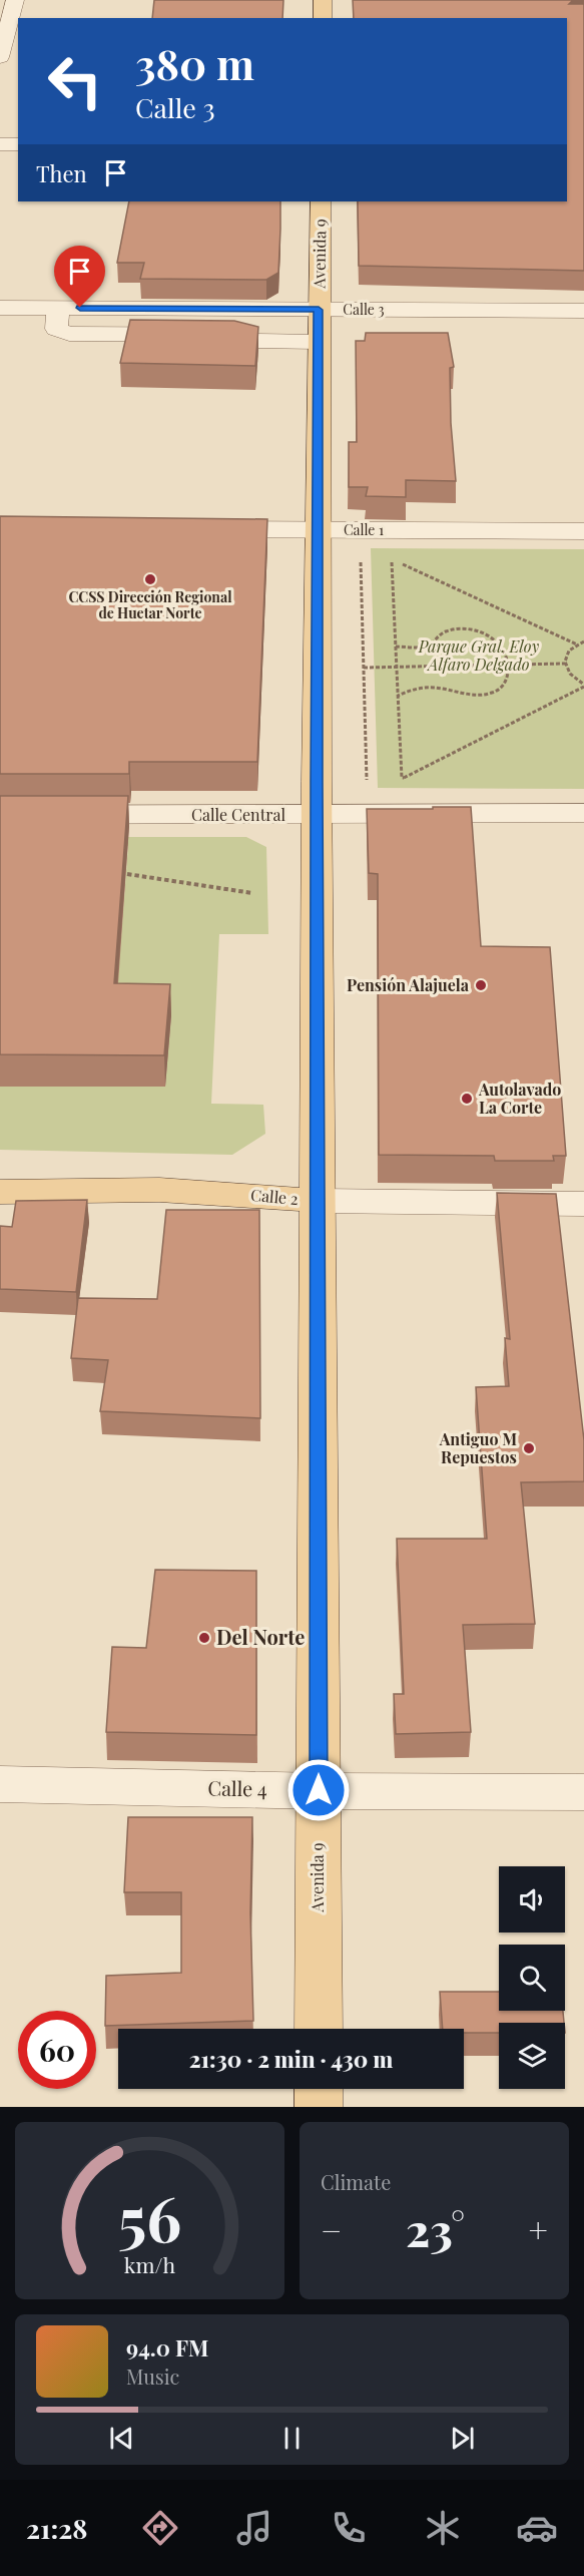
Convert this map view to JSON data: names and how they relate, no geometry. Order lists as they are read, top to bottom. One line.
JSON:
{"streets":{"main road":["Avenida 9","Calle 2"],"street":["Calle 3","Calle 1","Calle Central","Calle 4"]},"crossings":[["Avenida 9","Calle 3"],["Avenida 9","Calle 1"],["Avenida 9","Calle Central"],["Avenida 9","Calle 2"],["Avenida 9","Calle 4"]],"parks":["Parque Gral. Eloy Alfaro Delgado"],"places":["CCSS Dirección Regional de Huetar Norte","Pensión Alajuela","Autolavado La Corte","Antiguo M Repuestos","Del Norte"],"page":{"turn":["380 m","Calle 3"],"then":"Then","limit":"60","trip":"21:30 · 2 min · 430 m","tile":"Climate","heat":["−","23°","+"],"song":["94.0 FM","Music"],"tabs":"21:28","gauge":["56","km/h"]}}
